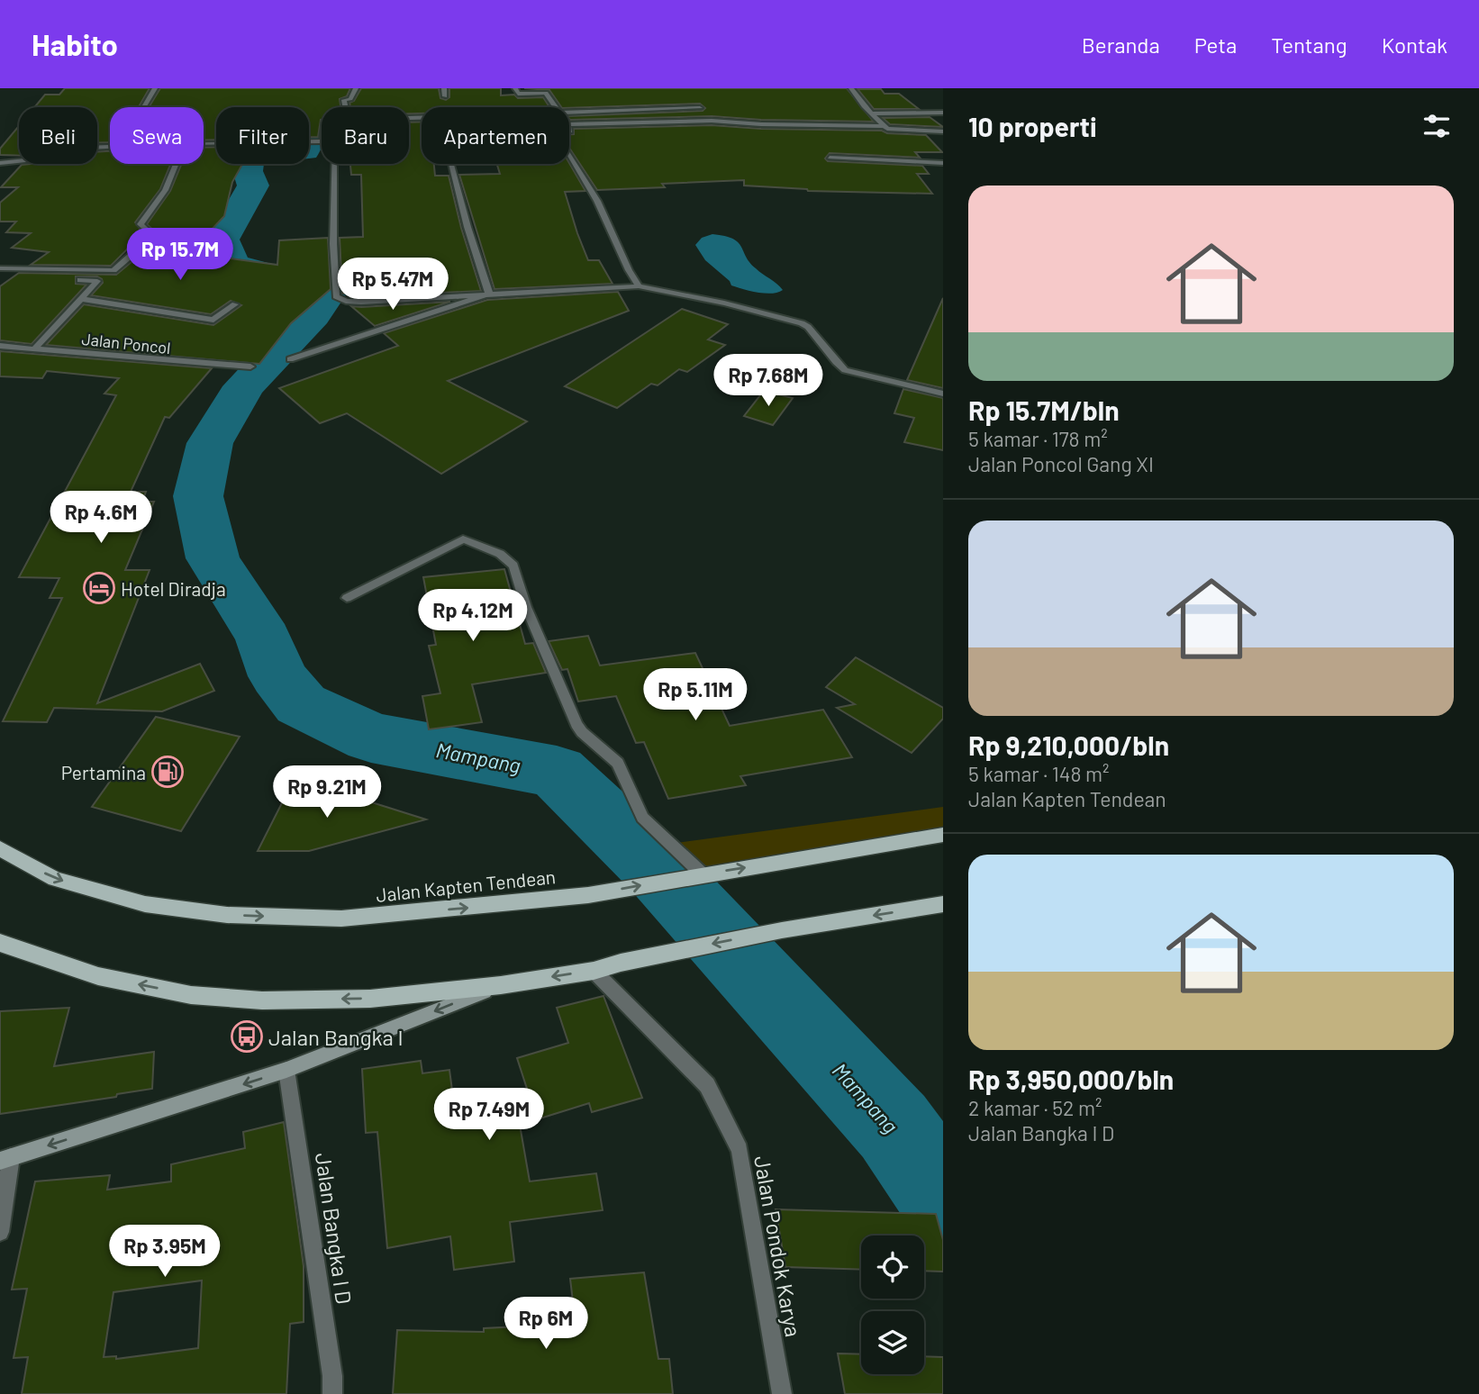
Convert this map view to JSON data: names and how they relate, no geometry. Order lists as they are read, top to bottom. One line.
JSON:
{"streets":{"main road":["Jalan Kapten Tendean"],"street":["Jalan Poncol","Jalan Bangka I D","Jalan Pondok Karya"]},"water":["Mampang"],"places":{"hotel":["Hotel Diradja"],"fuel station":["Pertamina"],"bus stop":["Jalan Bangka I"]},"page":{"header":"Habito","nav":["Beranda","Peta","Tentang","Kontak"],"heading":"10 properti","chip":["Beli","Sewa","Filter","Baru","Apartemen"],"list":[{"name":"Rp 15.7M/bln","note":"5 kamar · 178 m² · Jalan Poncol Gang XI"},{"name":"Rp 9,210,000/bln","note":"5 kamar · 148 m² · Jalan Kapten Tendean"},{"name":"Rp 3,950,000/bln","note":"2 kamar · 52 m² · Jalan Bangka I D"}],"price":["Rp 15.7M","Rp 5.47M","Rp 7.68M","Rp 4.6M","Rp 4.12M","Rp 5.11M","Rp 9.21M","Rp 7.49M","Rp 3.95M","Rp 6M"]}}
